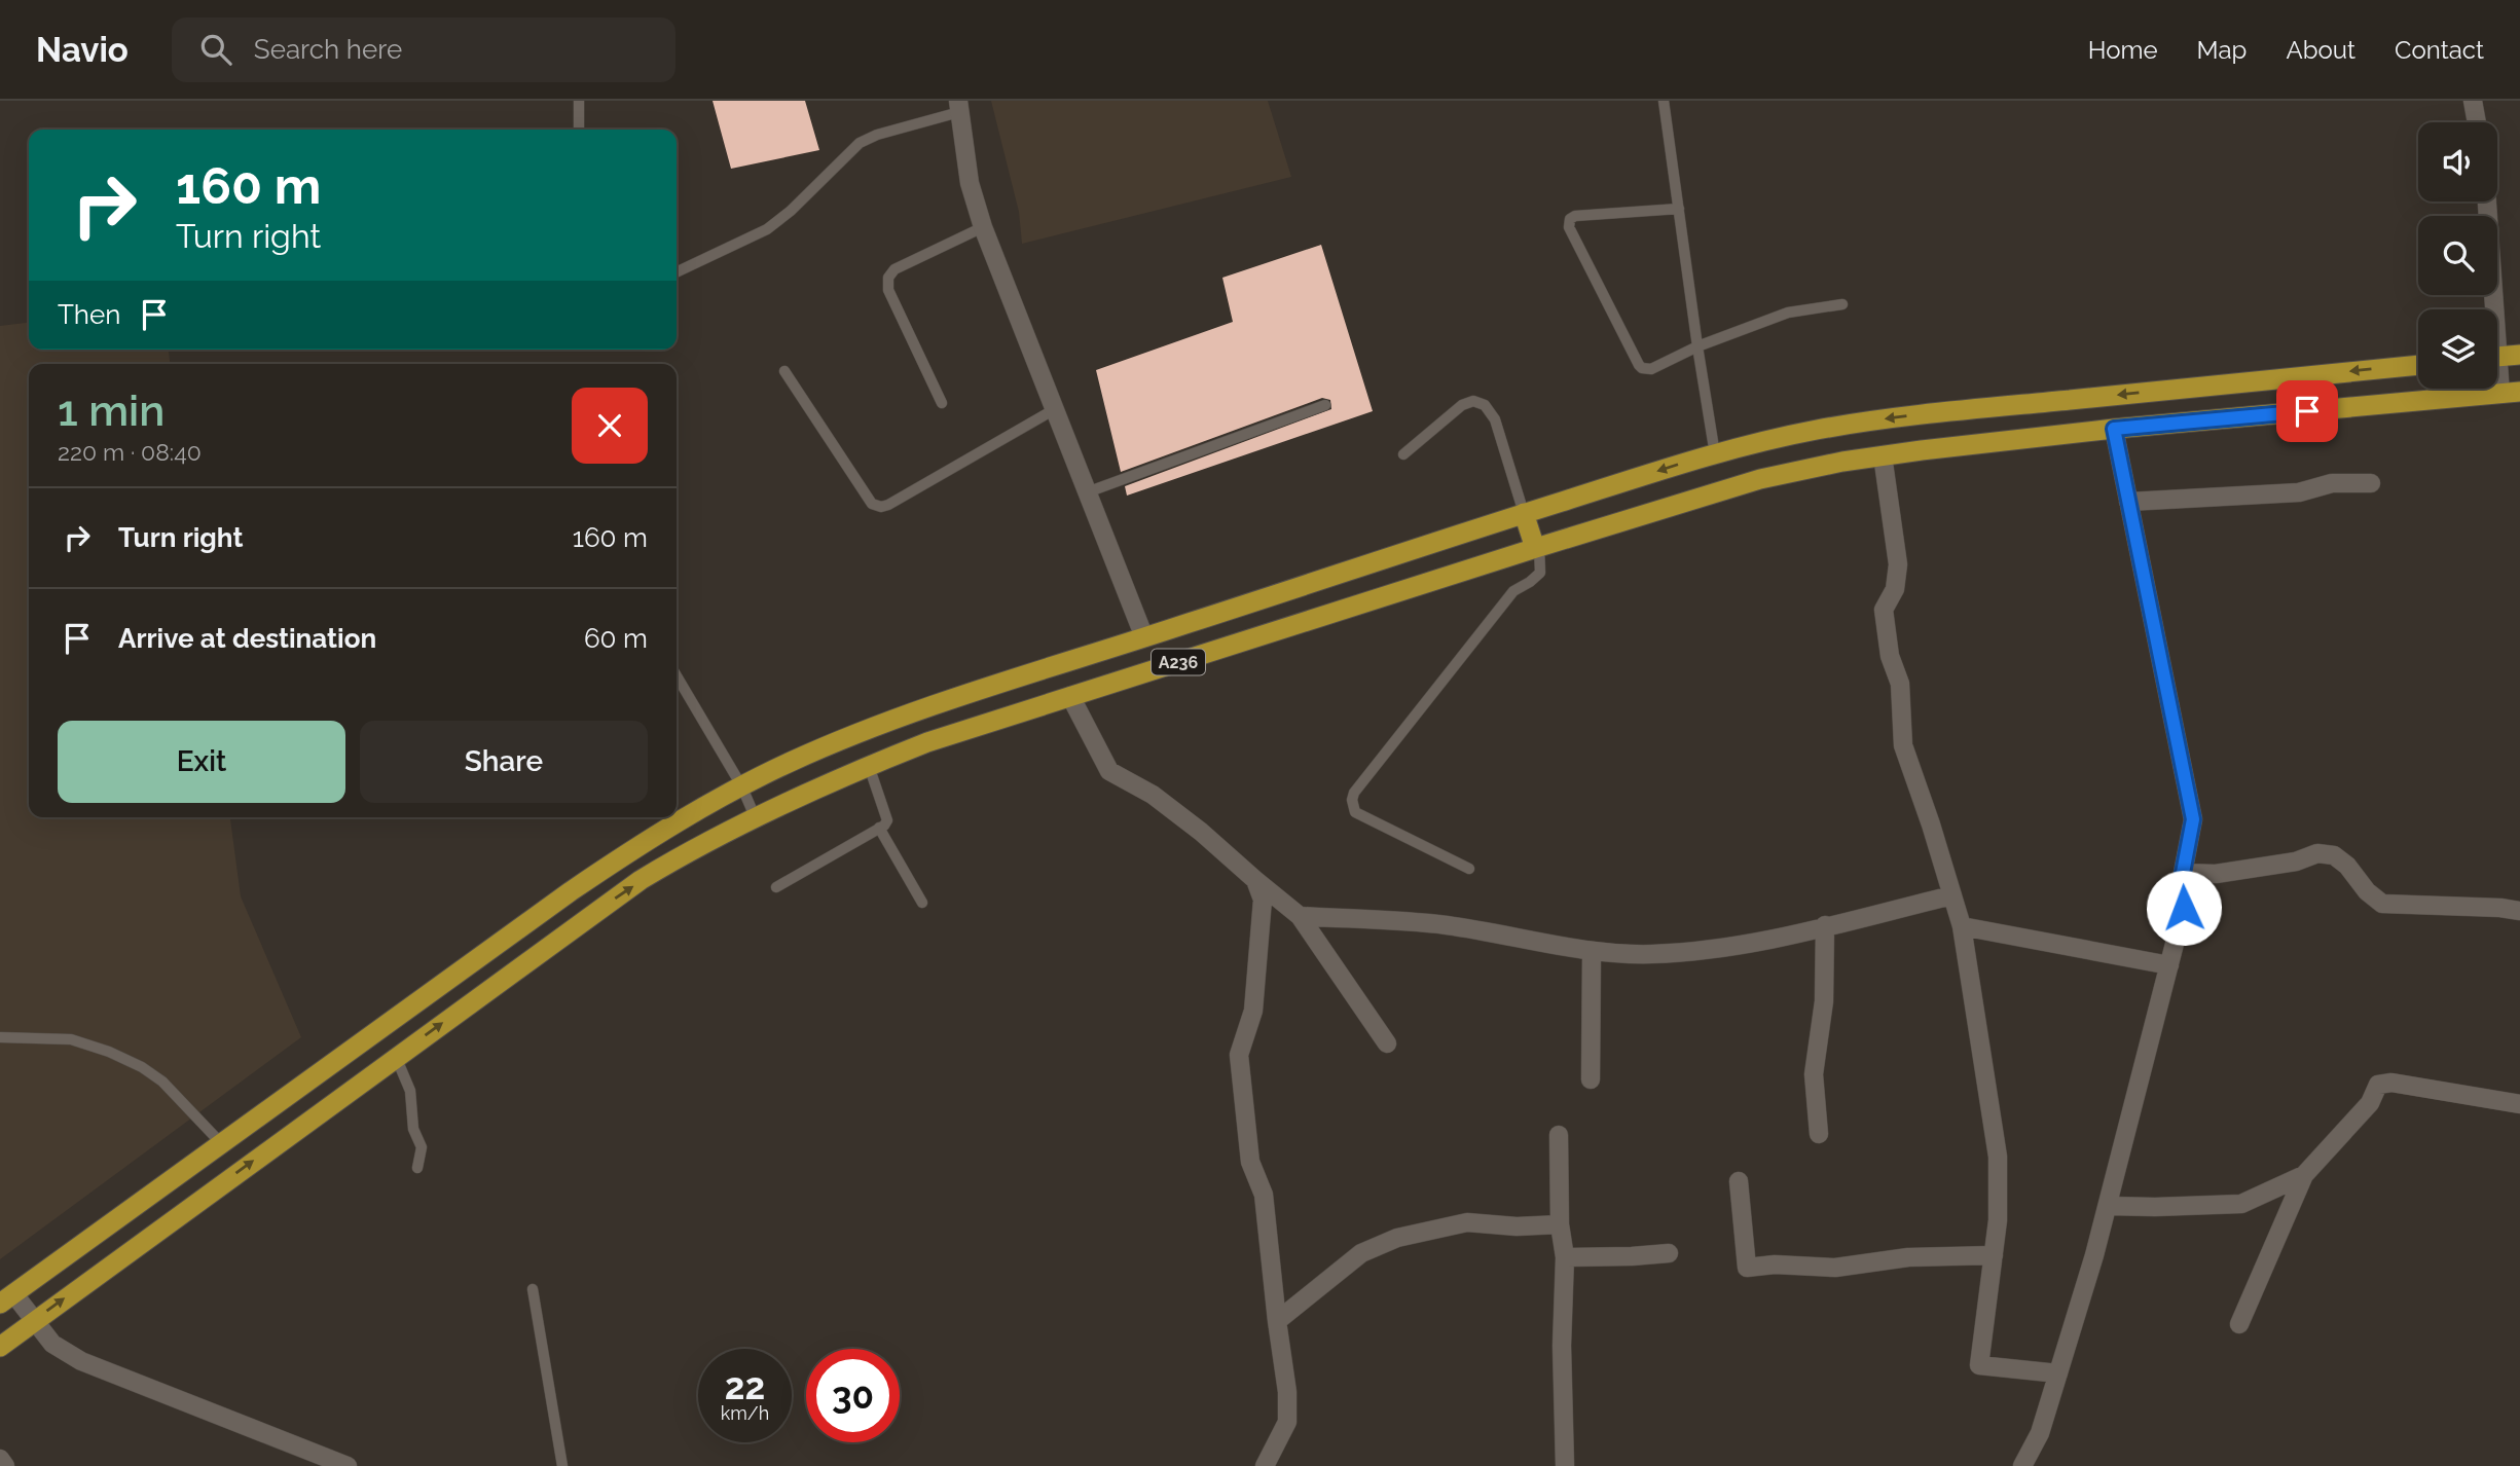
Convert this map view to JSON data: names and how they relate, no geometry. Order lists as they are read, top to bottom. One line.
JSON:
{"streets":{"highway":["A236"]},"page":{"header":"Navio","search":"Search here","nav":["Home","Map","About","Contact"],"turn":["160 m","Turn right"],"then":"Then","heading":["1 min","220 m · 08:40"],"list":[{"name":"Turn right","value":"160 m"},{"name":"Arrive at destination","value":"60 m"}],"buttons":["Exit","Share"],"speed":"22 km/h","limit":"30"}}
